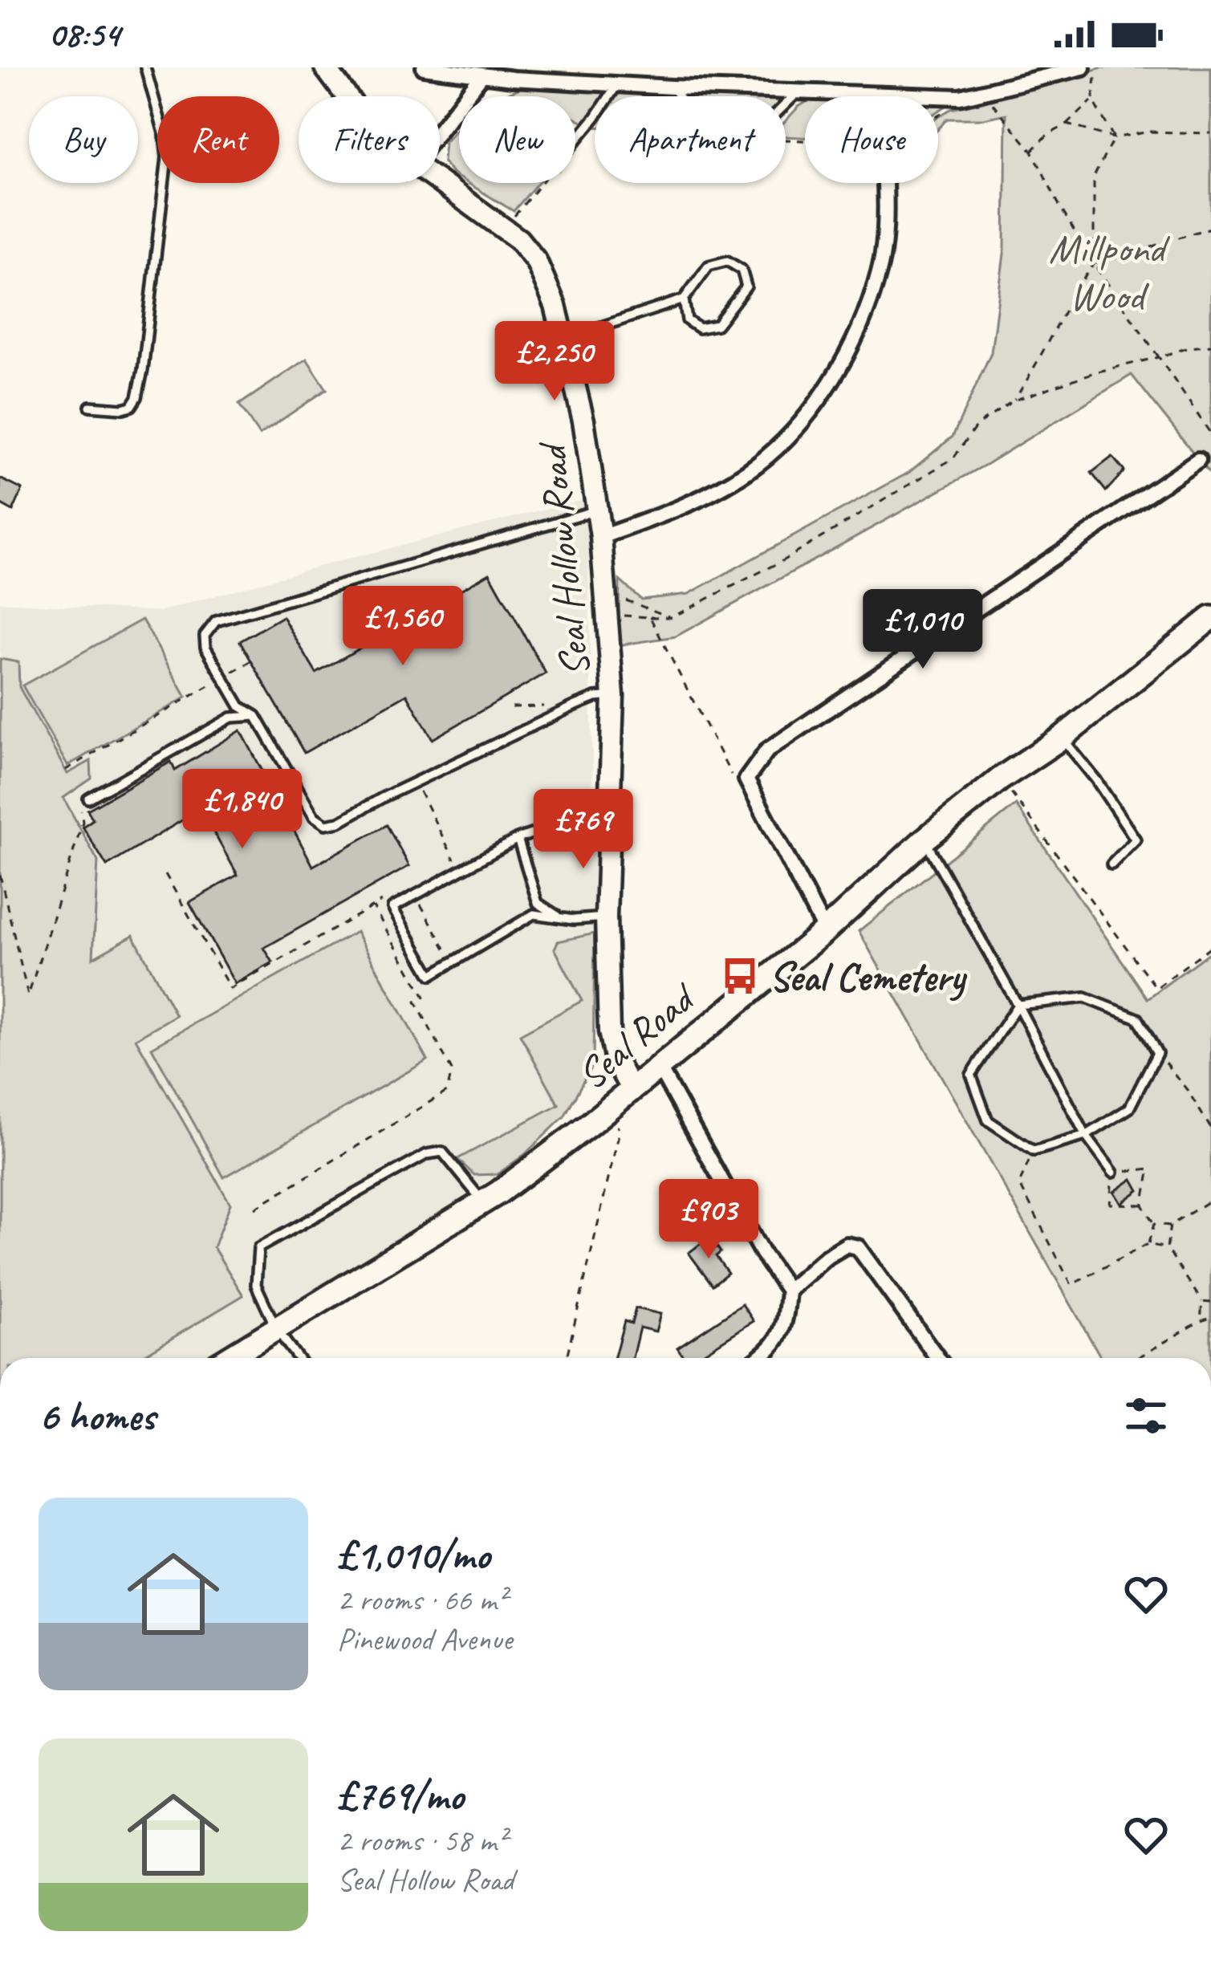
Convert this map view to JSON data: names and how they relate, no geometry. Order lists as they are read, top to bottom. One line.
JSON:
{"streets":{"highway":["Seal Road"],"main road":["Seal Hollow Road"]},"crossings":[["Seal Hollow Road","Seal Road"]],"parks":["Millpond Wood"],"places":{"bus stop":["Seal Cemetery"]},"page":{"status":"08:54","chip":["Buy","Rent","Filters","New","Apartment","House"],"price":["£2,250","£1,560","£1,010","£1,840","£769","£903"],"heading":"6 homes","list":[{"name":"£1,010/mo","note":"2 rooms · 66 m² · Pinewood Avenue"},{"name":"£769/mo","note":"2 rooms · 58 m² · Seal Hollow Road"}]}}
